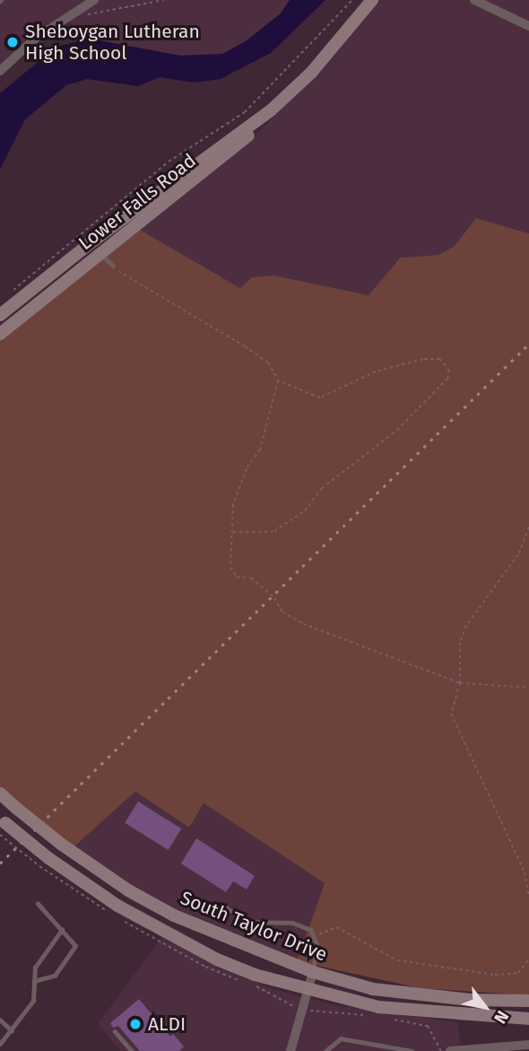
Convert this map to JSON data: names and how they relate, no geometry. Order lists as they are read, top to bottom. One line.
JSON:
{"streets":{"main road":["Lower Falls Road","South Taylor Drive"]},"places":["Sheboygan Lutheran High School","ALDI"],"north":"bottom right"}
